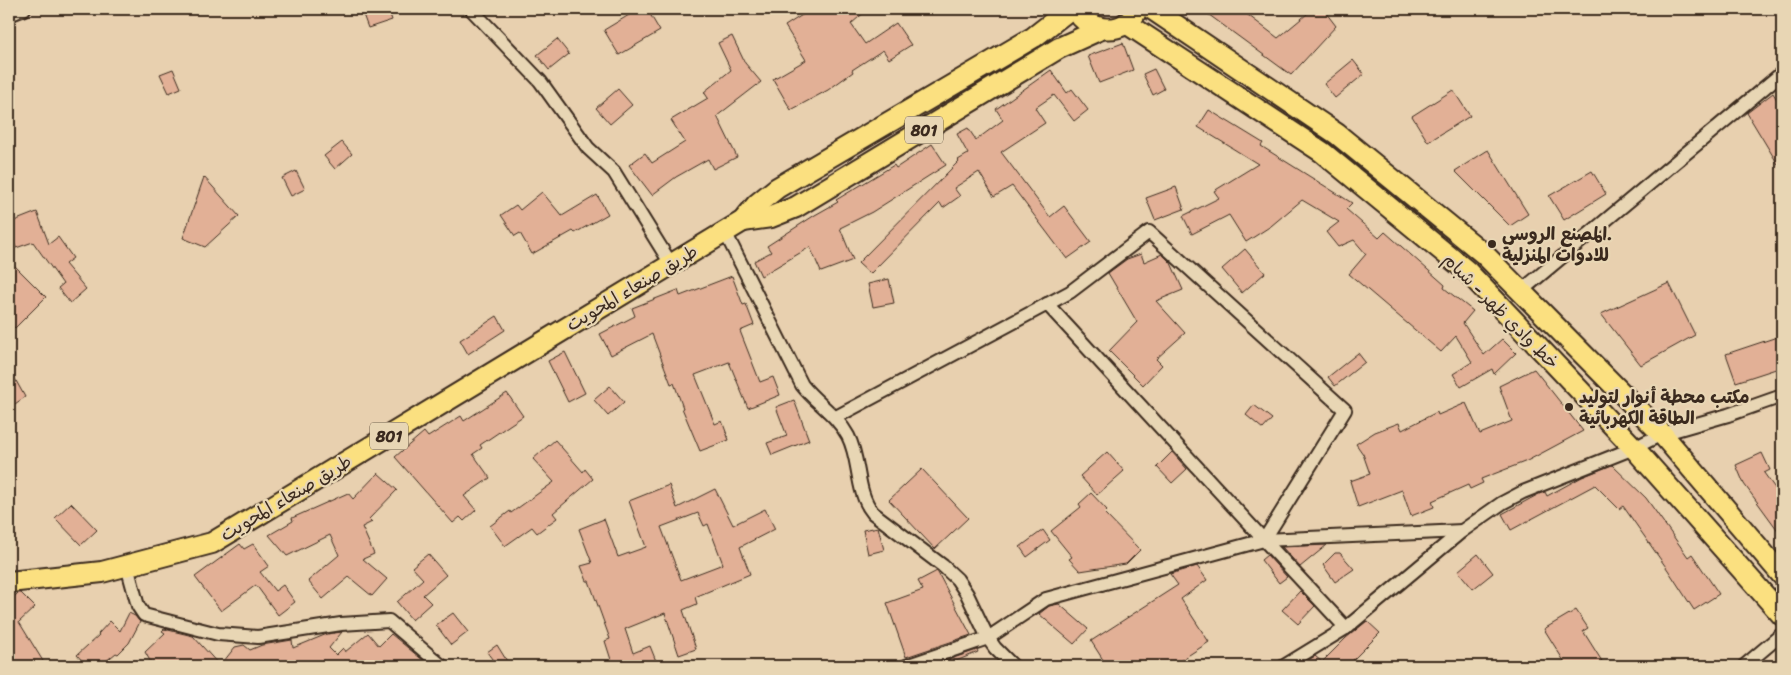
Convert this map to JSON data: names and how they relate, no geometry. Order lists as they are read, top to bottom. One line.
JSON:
{"streets":{"main road":["801","طريق صنعاء المحويت","خط وادي ظهر - شبام"]},"crossings":[["طريق صنعاء المحويت","خط وادي ظهر - شبام"]],"places":["المصنع الروسي. للادوات المنزلية","مكتب محطة أنوار لتوليد الطاقة الكهربائية"]}
